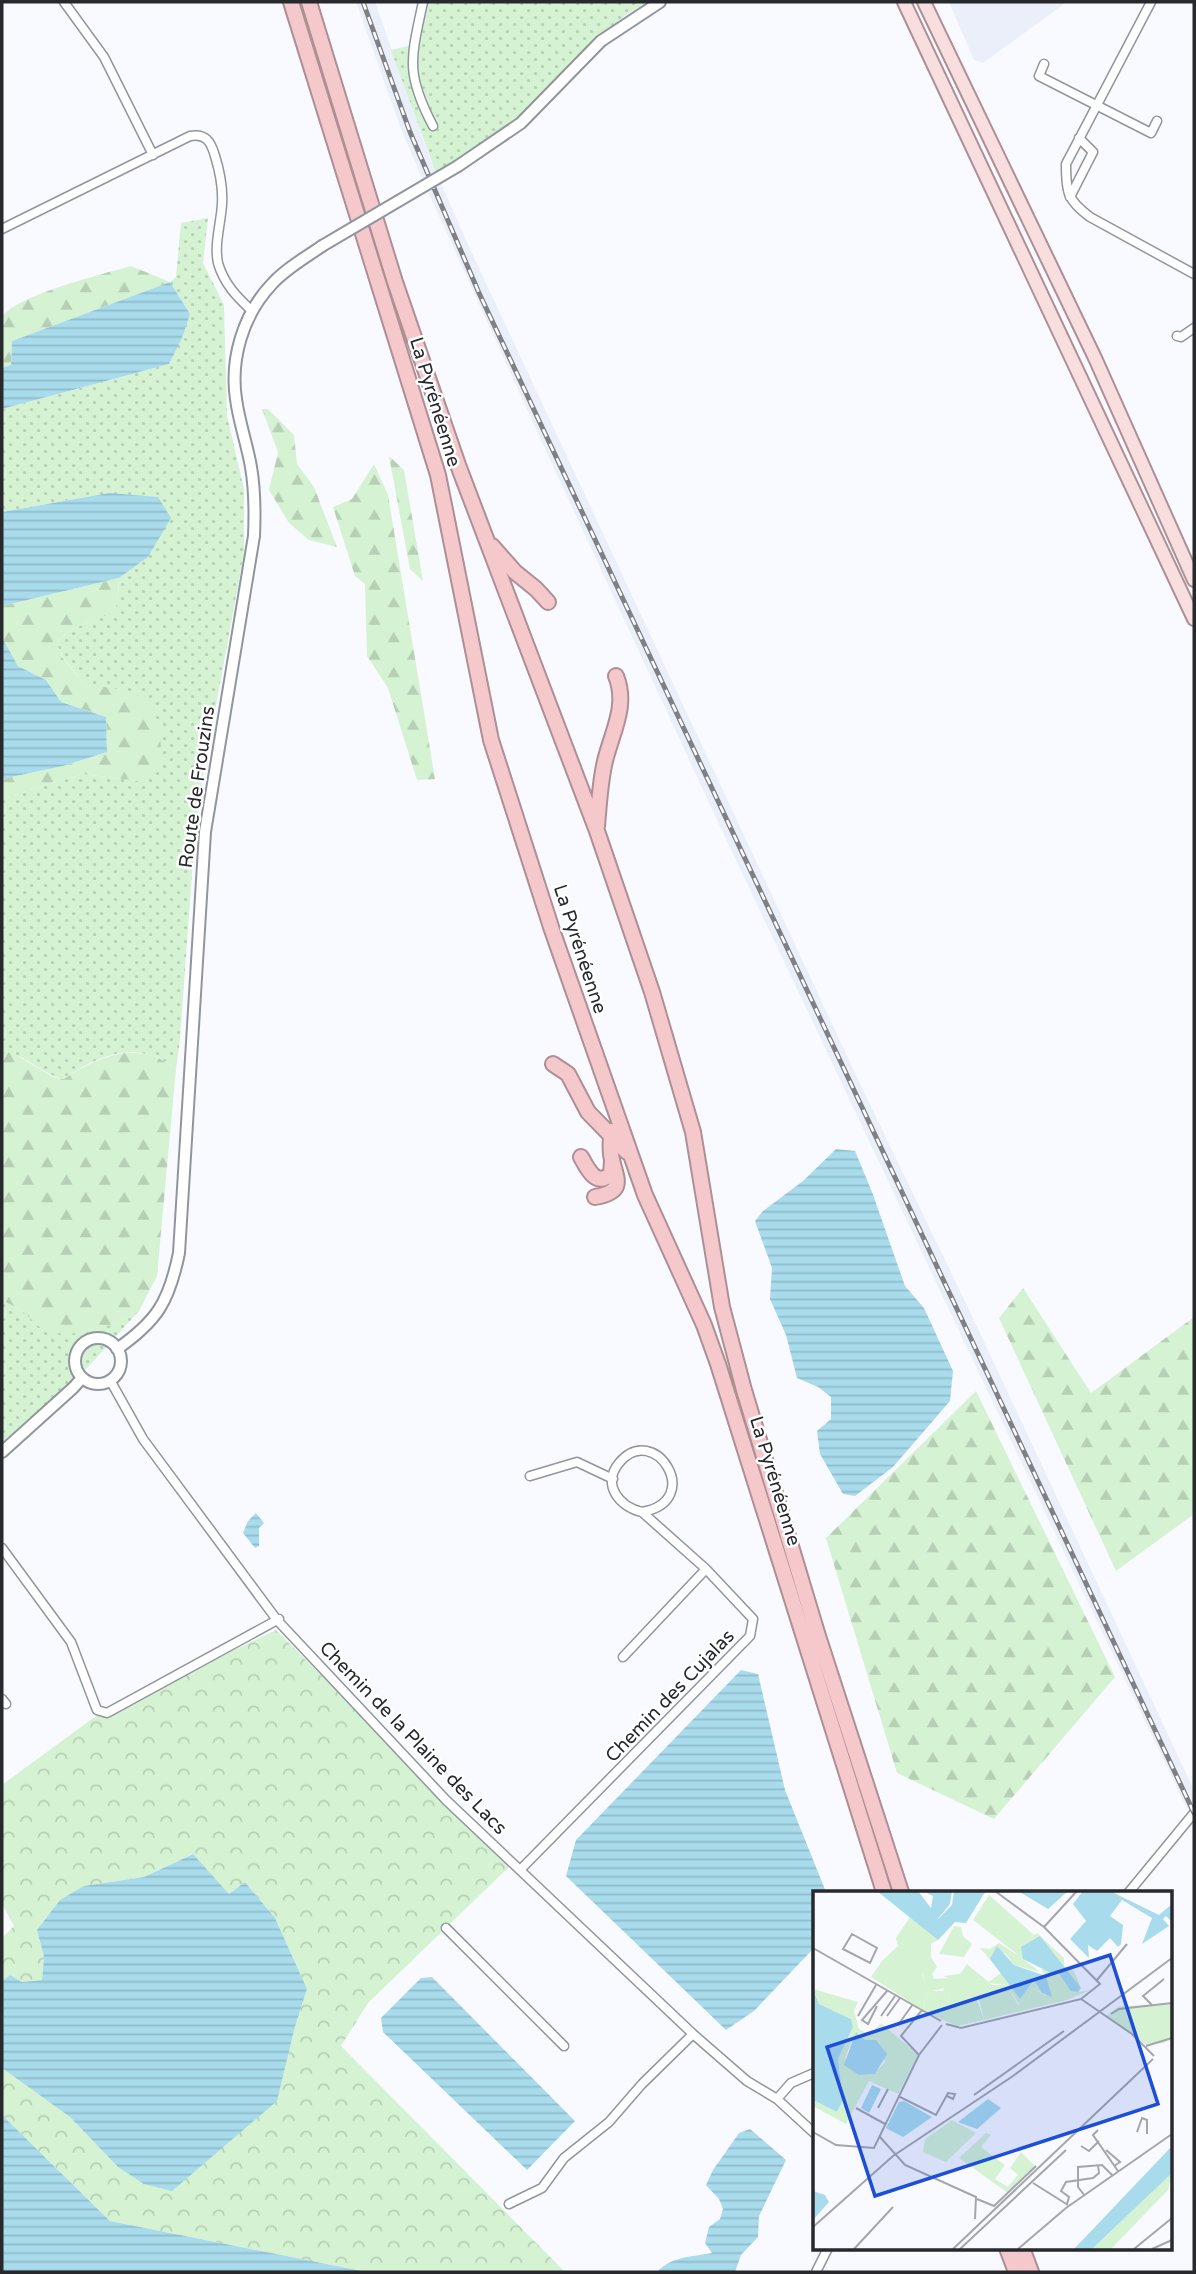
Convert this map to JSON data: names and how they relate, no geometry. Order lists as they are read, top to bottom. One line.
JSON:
{"streets":{"highway":["La Pyrénéenne"],"main road":["Route de Frouzins"],"street":["Chemin des Cujalas","Chemin de la Plaine des Lacs"]},"crossings":[["Route de Frouzins","Chemin de la Plaine des Lacs"],["Chemin des Cujalas","Chemin de la Plaine des Lacs"]]}
